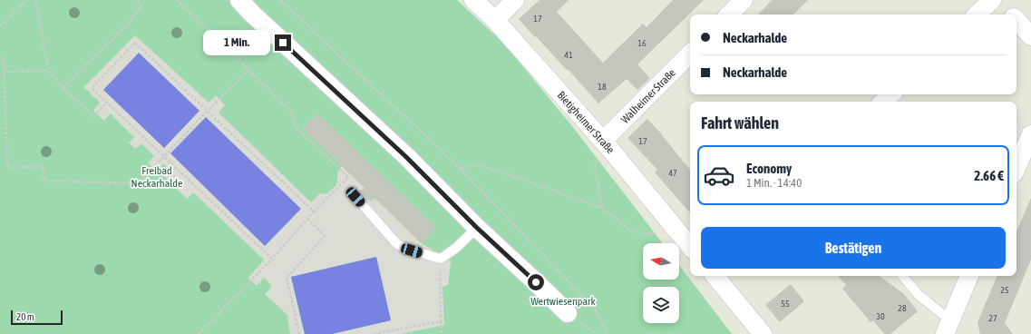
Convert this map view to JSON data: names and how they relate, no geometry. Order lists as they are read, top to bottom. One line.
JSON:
{"streets":{"street":["Walheimer Straße","Bietigheimer Straße"]},"crossings":[["Walheimer Straße","Bietigheimer Straße"]],"parks":["Freibad Neckarhalde","Wertwiesenpark"],"house_numbers":["17","16","41","18","17","47","25","55","28","30","27"],"scale_bar":"20 m","north":"left","page":{"banner":["Neckarhalde","Neckarhalde"],"bubble":"1 Min.","heading":"Fahrt wählen","list":[{"name":"Economy","note":"1 Min. · 14:40","value":"2.66 €"}],"buttons":"Bestätigen","scale":"20 m"}}
